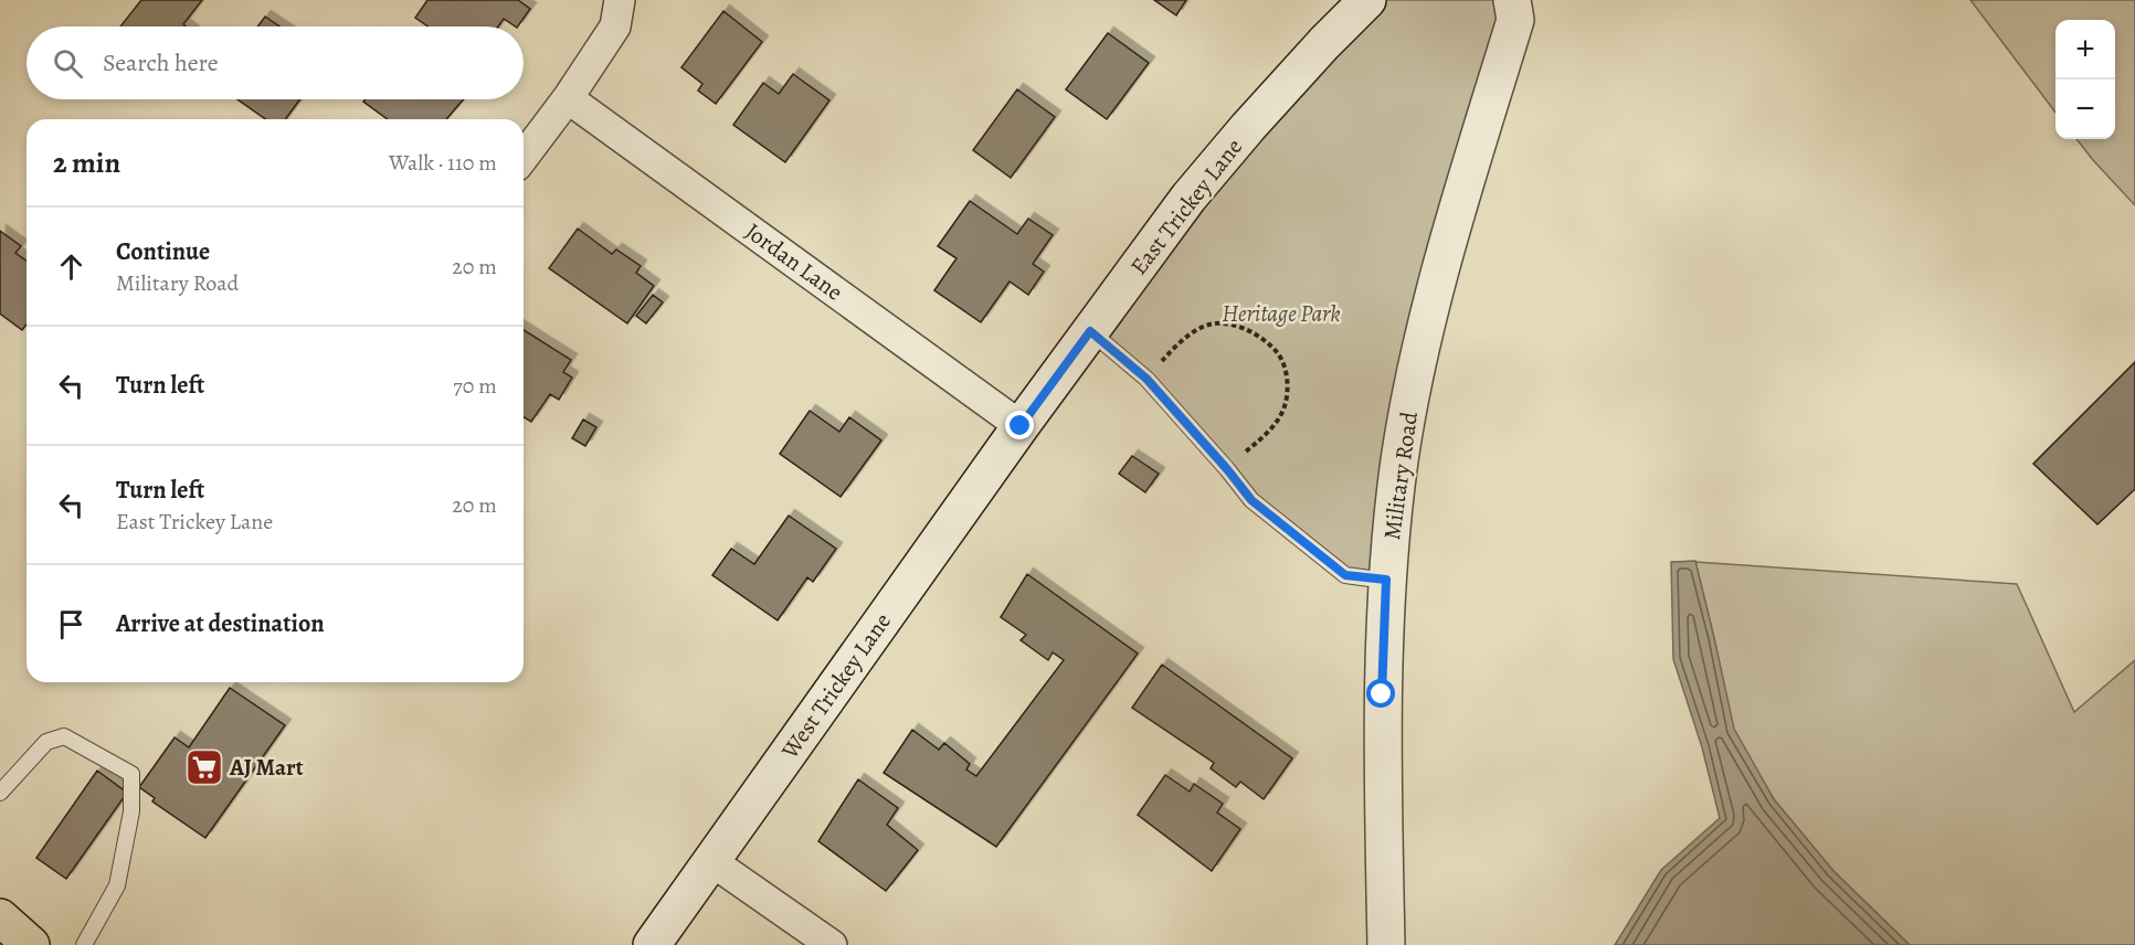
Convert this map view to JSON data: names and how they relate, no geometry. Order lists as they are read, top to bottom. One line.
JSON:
{"streets":{"main road":["East Trickey Lane","Military Road","West Trickey Lane"],"street":["Jordan Lane"]},"crossings":[["East Trickey Lane","Jordan Lane"],["East Trickey Lane","West Trickey Lane"],["Jordan Lane","West Trickey Lane"]],"parks":["Heritage Park"],"places":{"supermarket":["AJ Mart"]},"page":{"map_buttons":["+","−"],"search":"Search here","heading":["2 min","Walk · 110 m"],"list":[["Continue","Military Road","20 m"],["Turn left","70 m"],["Turn left","East Trickey Lane","20 m"],"Arrive at destination"]}}
